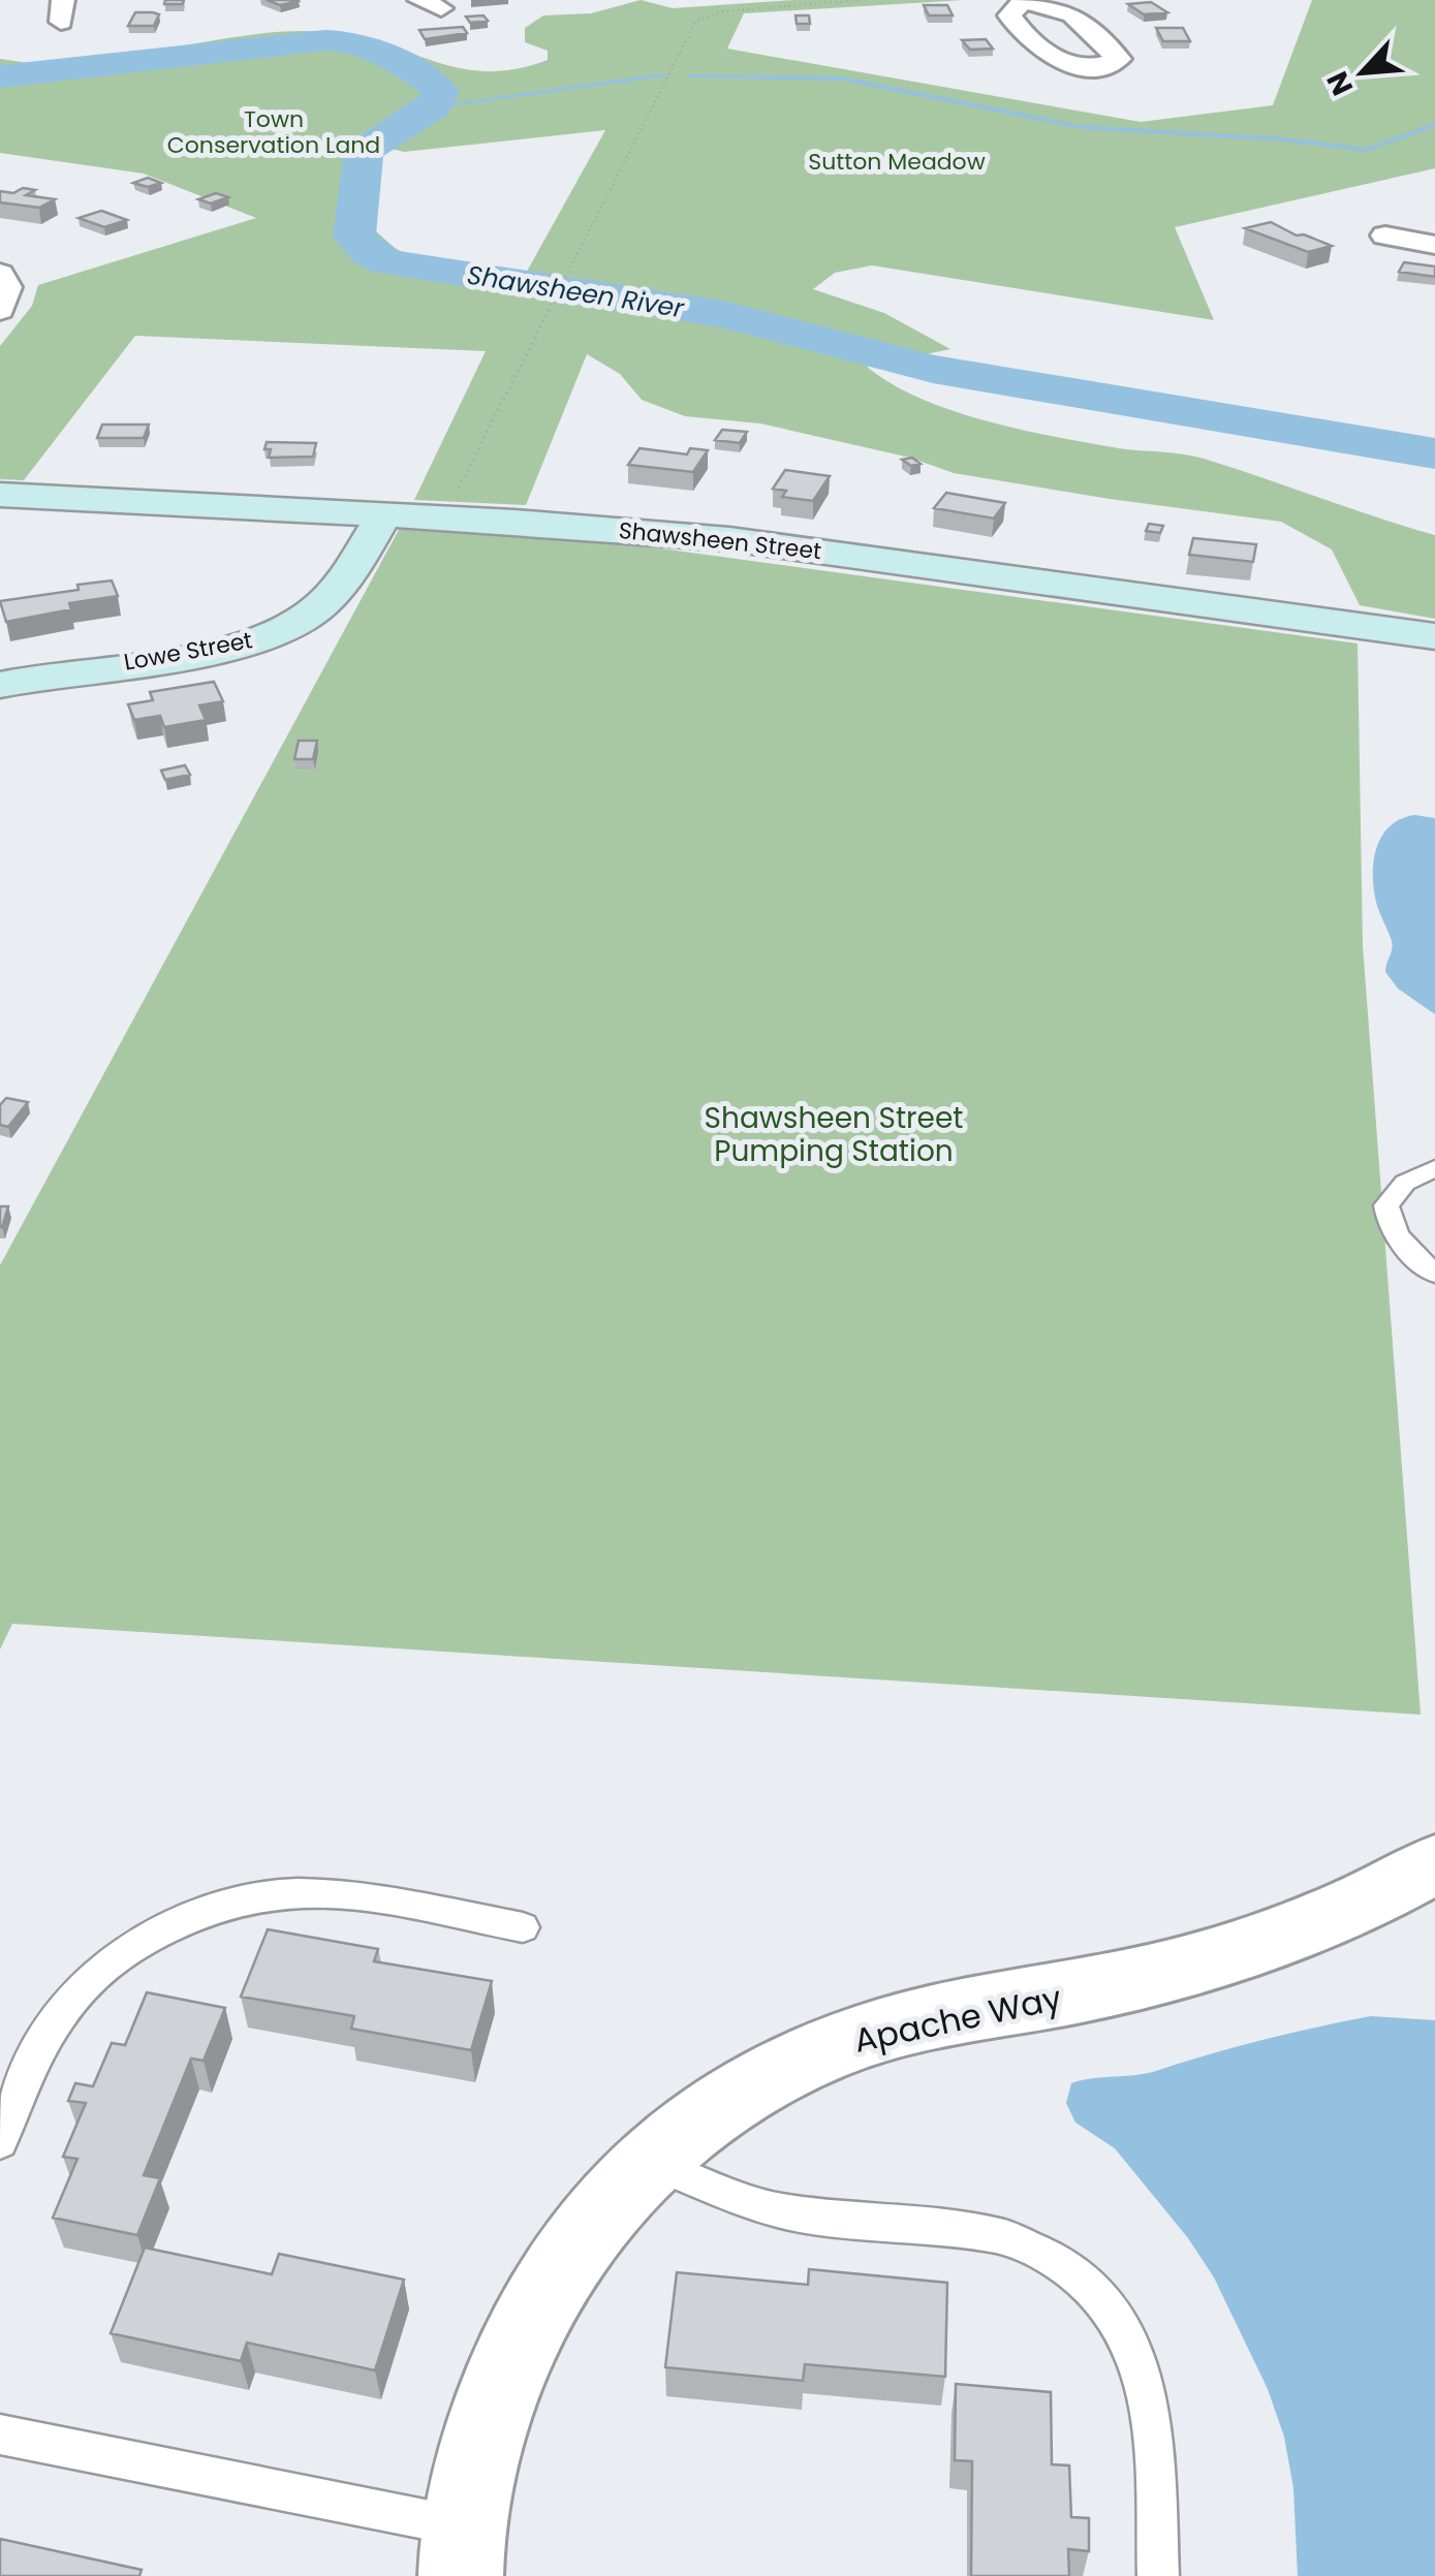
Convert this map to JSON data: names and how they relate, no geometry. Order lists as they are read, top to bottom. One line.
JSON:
{"streets":{"main road":["Shawsheen Street","Lowe Street"],"street":["Apache Way"]},"crossings":[["Shawsheen Street","Lowe Street"]],"water":["Shawsheen River"],"parks":["Town Conservation Land","Sutton Meadow","Shawsheen Street Pumping Station"],"north":"bottom left"}
